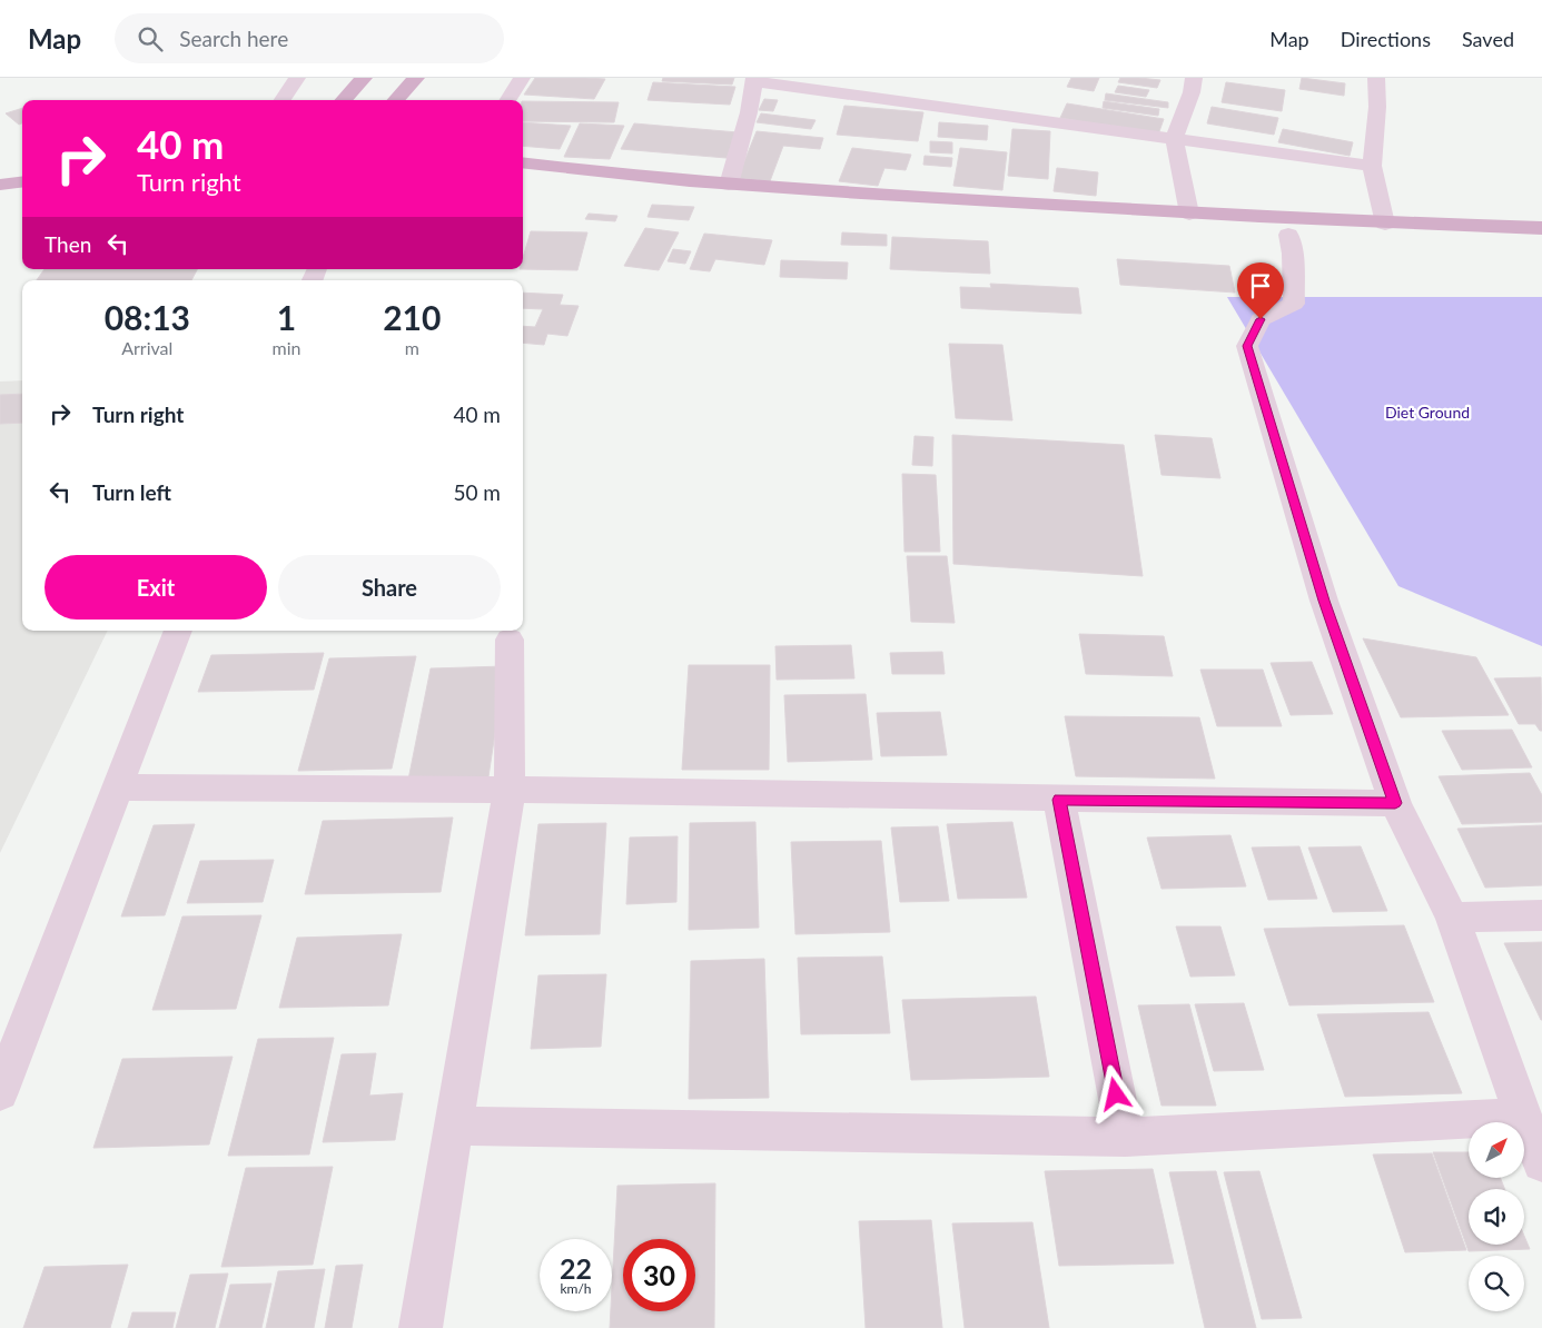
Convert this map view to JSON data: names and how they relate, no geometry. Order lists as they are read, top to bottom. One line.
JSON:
{"parks":["Diet Ground"],"north":"top right","page":{"header":"Map","search":"Search here","nav":["Map","Directions","Saved"],"turn":["40 m","Turn right"],"then":"Then","eta":["08:13","Arrival","1","min","210","m"],"list":[{"name":"Turn right","value":"40 m"},{"name":"Turn left","value":"50 m"}],"buttons":["Exit","Share"],"speed":"22 km/h","limit":"30"}}
